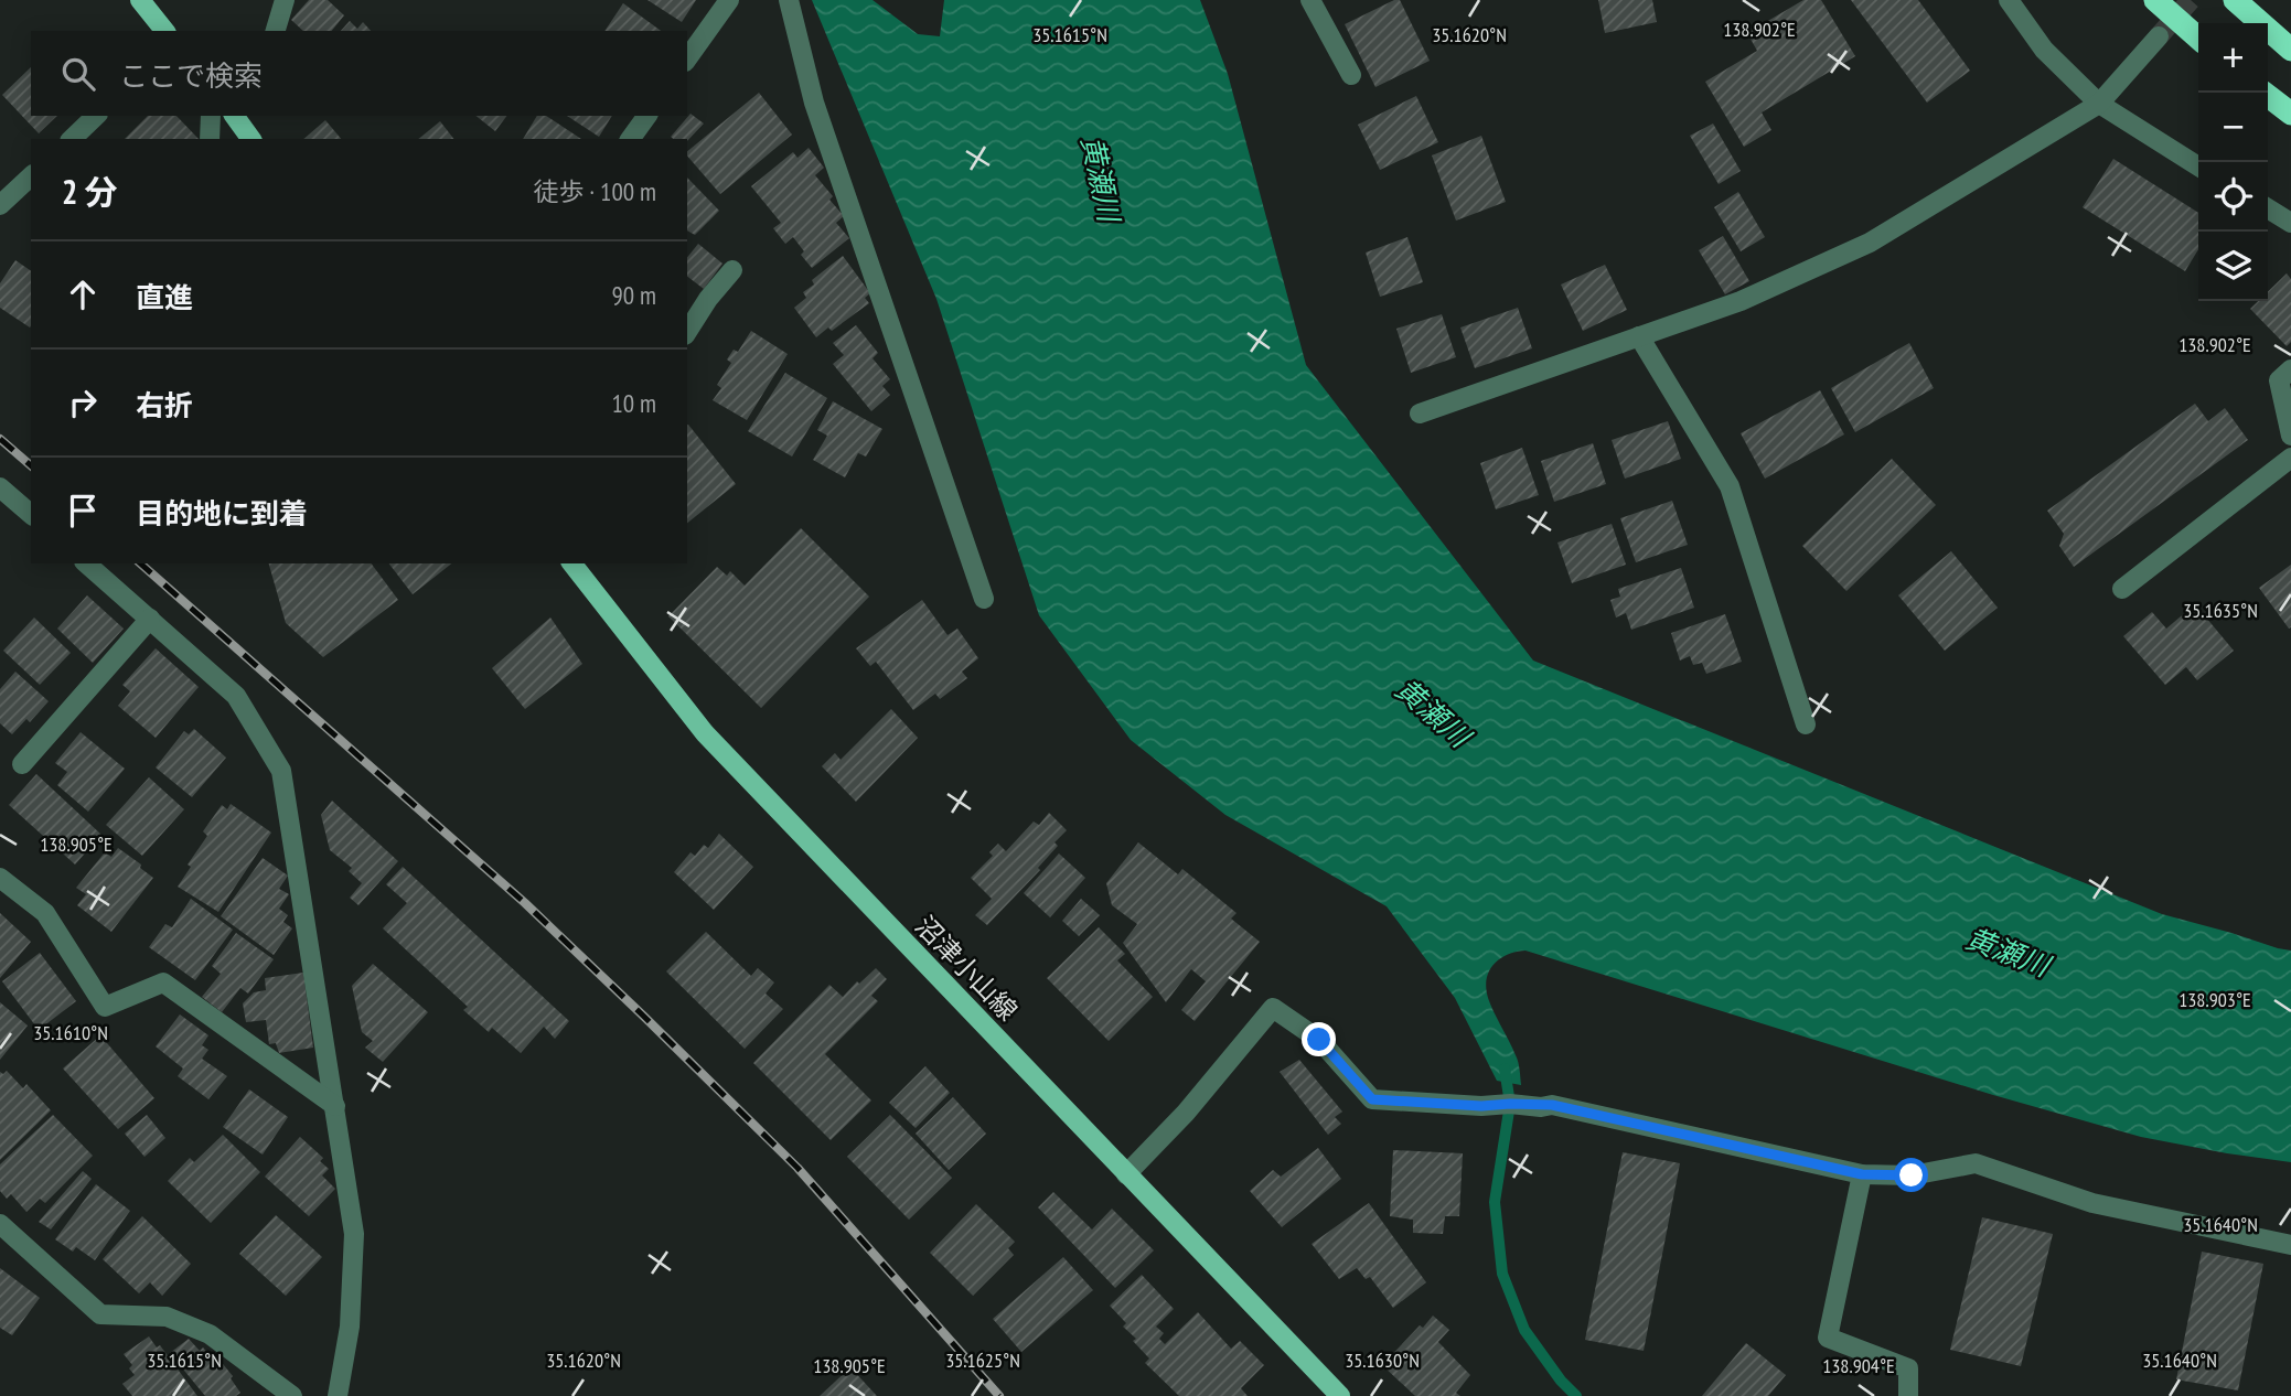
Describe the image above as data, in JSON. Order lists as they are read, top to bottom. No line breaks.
{"streets":{"main road":["沼津小山線"]},"water":["黄瀬川"],"page":{"map_buttons":["+","−"],"search":"ここで検索","heading":["2 分","徒歩 · 100 m"],"list":[["直進","90 m"],["右折","10 m"],"目的地に到着"]},"coordinates":["138.902°E","35.1615°N","35.1620°N","35.1635°N","138.905°E","138.903°E","35.1610°N","35.1640°N","35.1625°N","35.1630°N","138.904°E"]}
